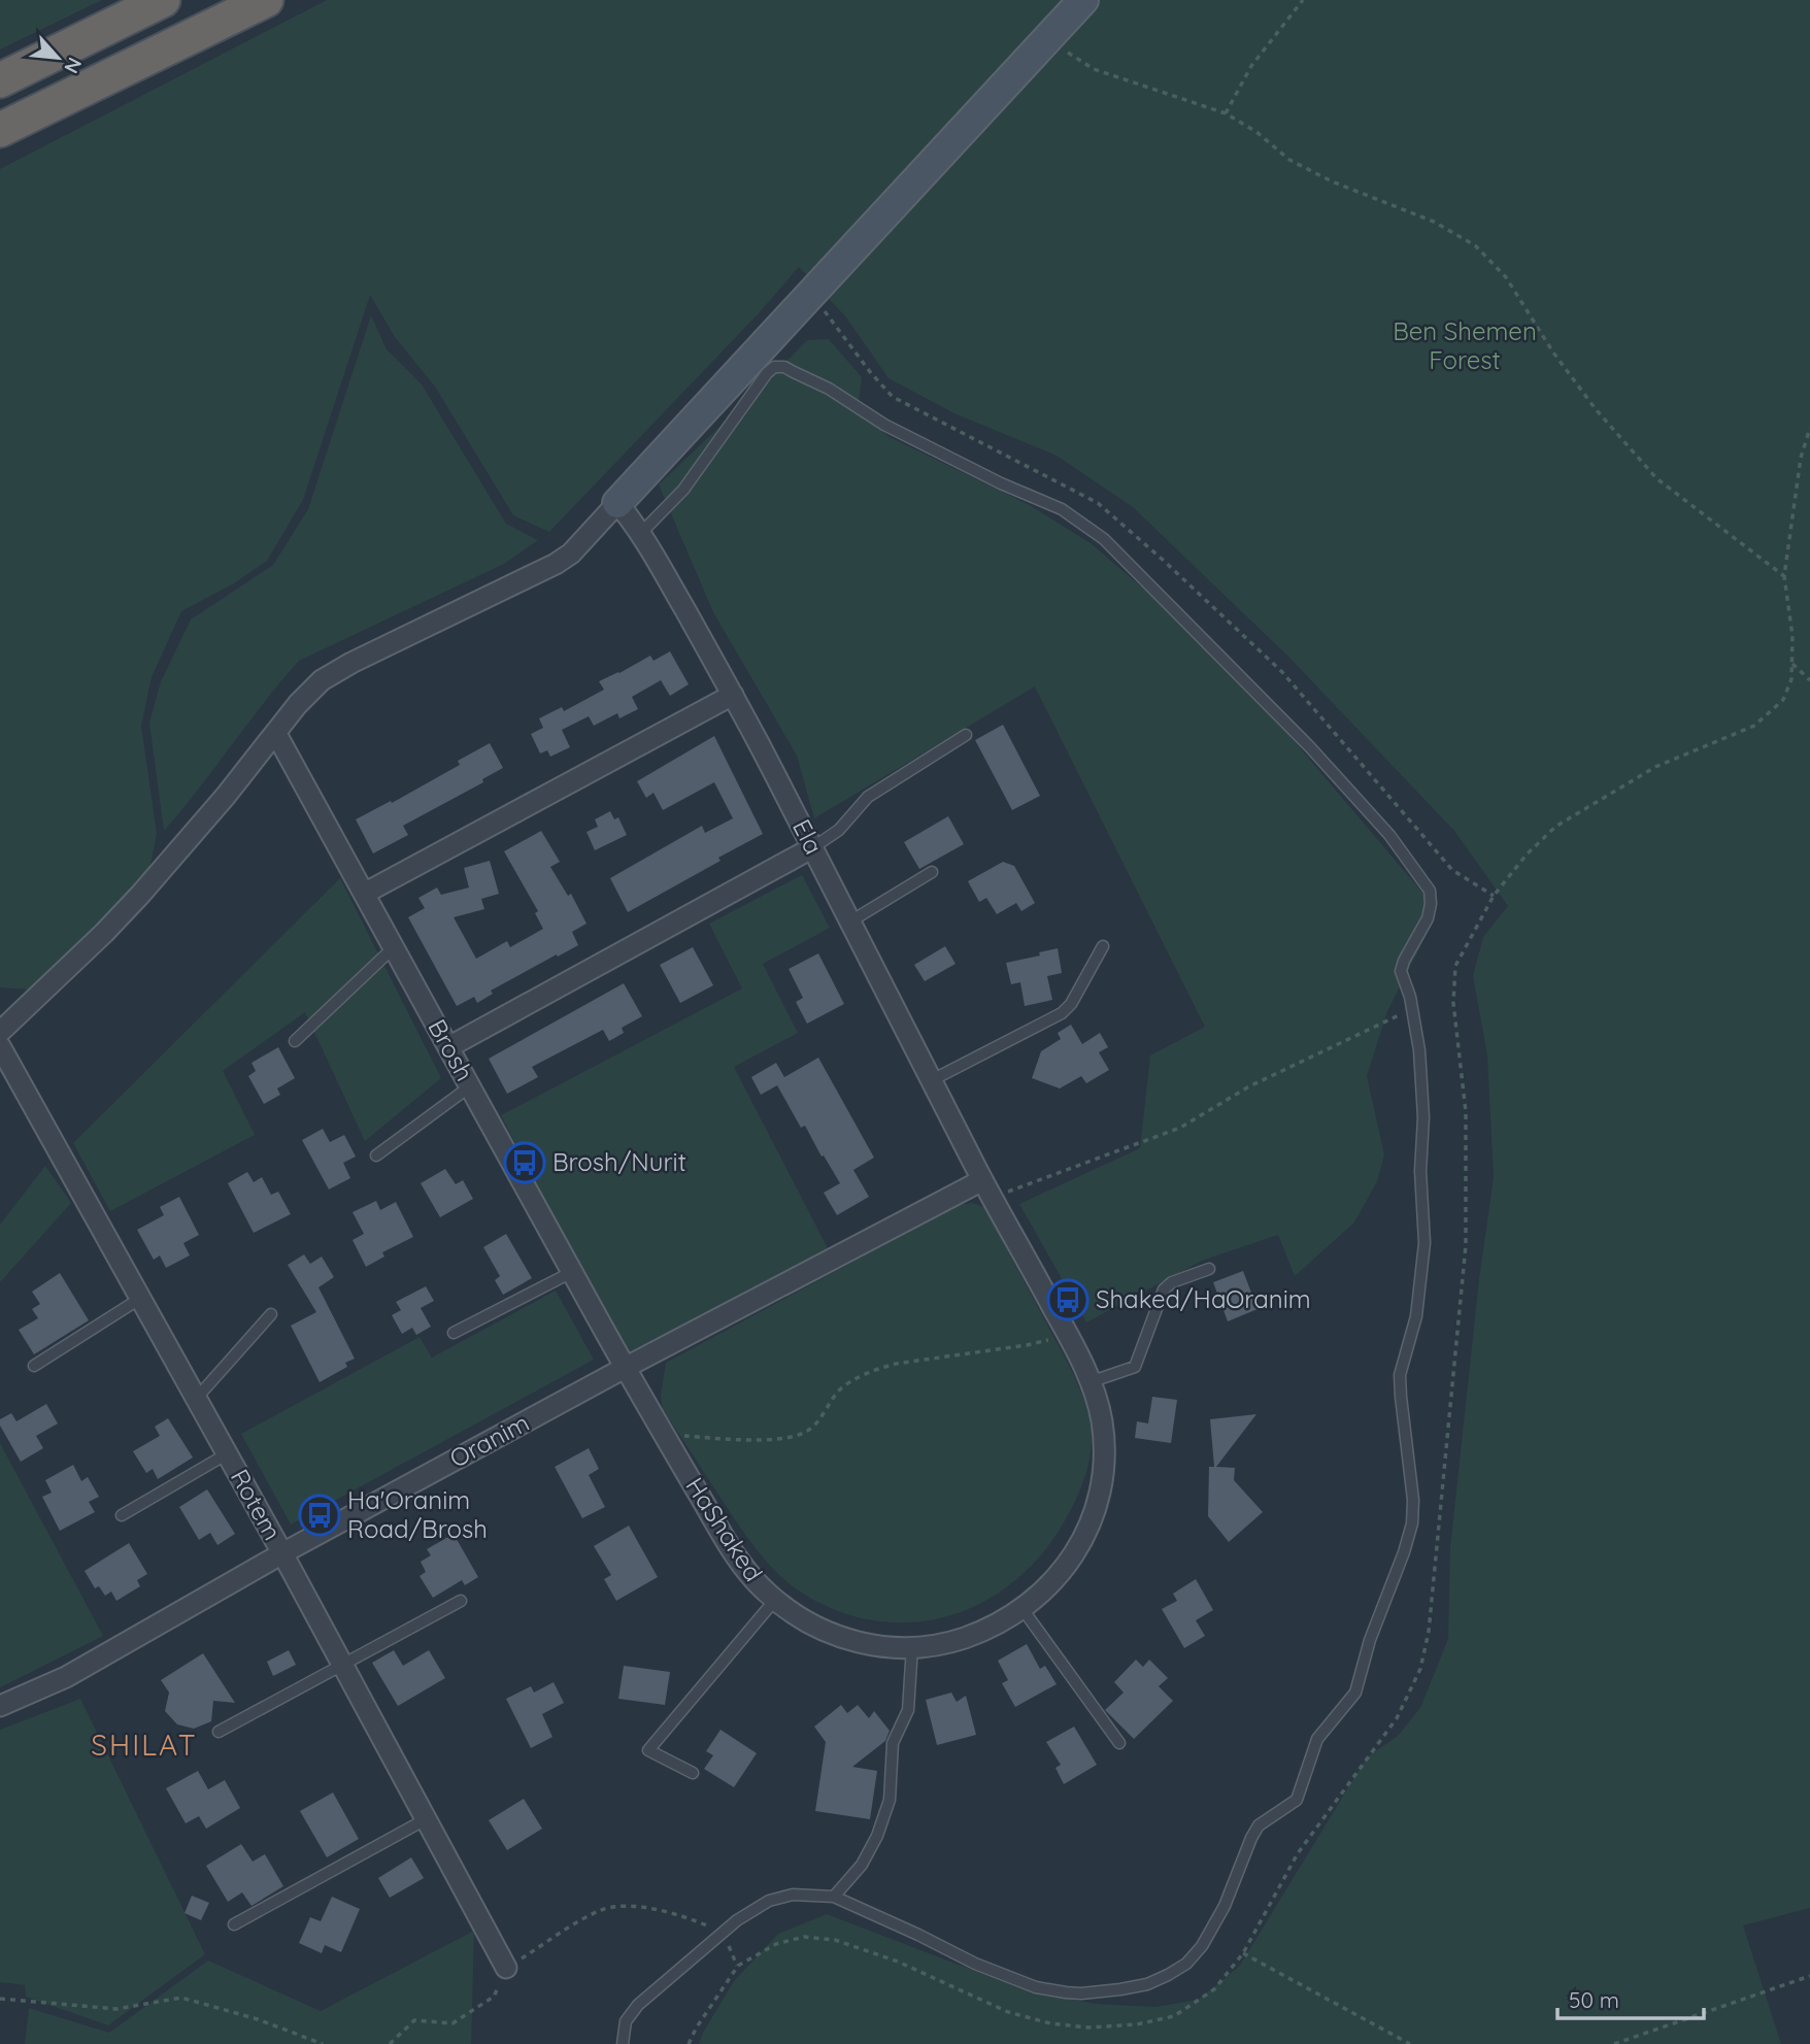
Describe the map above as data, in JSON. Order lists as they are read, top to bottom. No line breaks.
{"streets":{"street":["Ela","Brosh","Oranim","Rotem","HaShaked"]},"crossings":[["Ela","Oranim"],["Ela","HaShaked"],["Brosh","Oranim"],["Brosh","HaShaked"],["Oranim","Rotem"],["Oranim","HaShaked"]],"districts":["SHILAT"],"parks":["Ben Shemen Forest"],"places":{"bus stop":["Brosh/Nurit","Shaked/HaOranim","Ha'Oranim Road/Brosh"]},"scale_bar":"50 m","north":"bottom right"}
